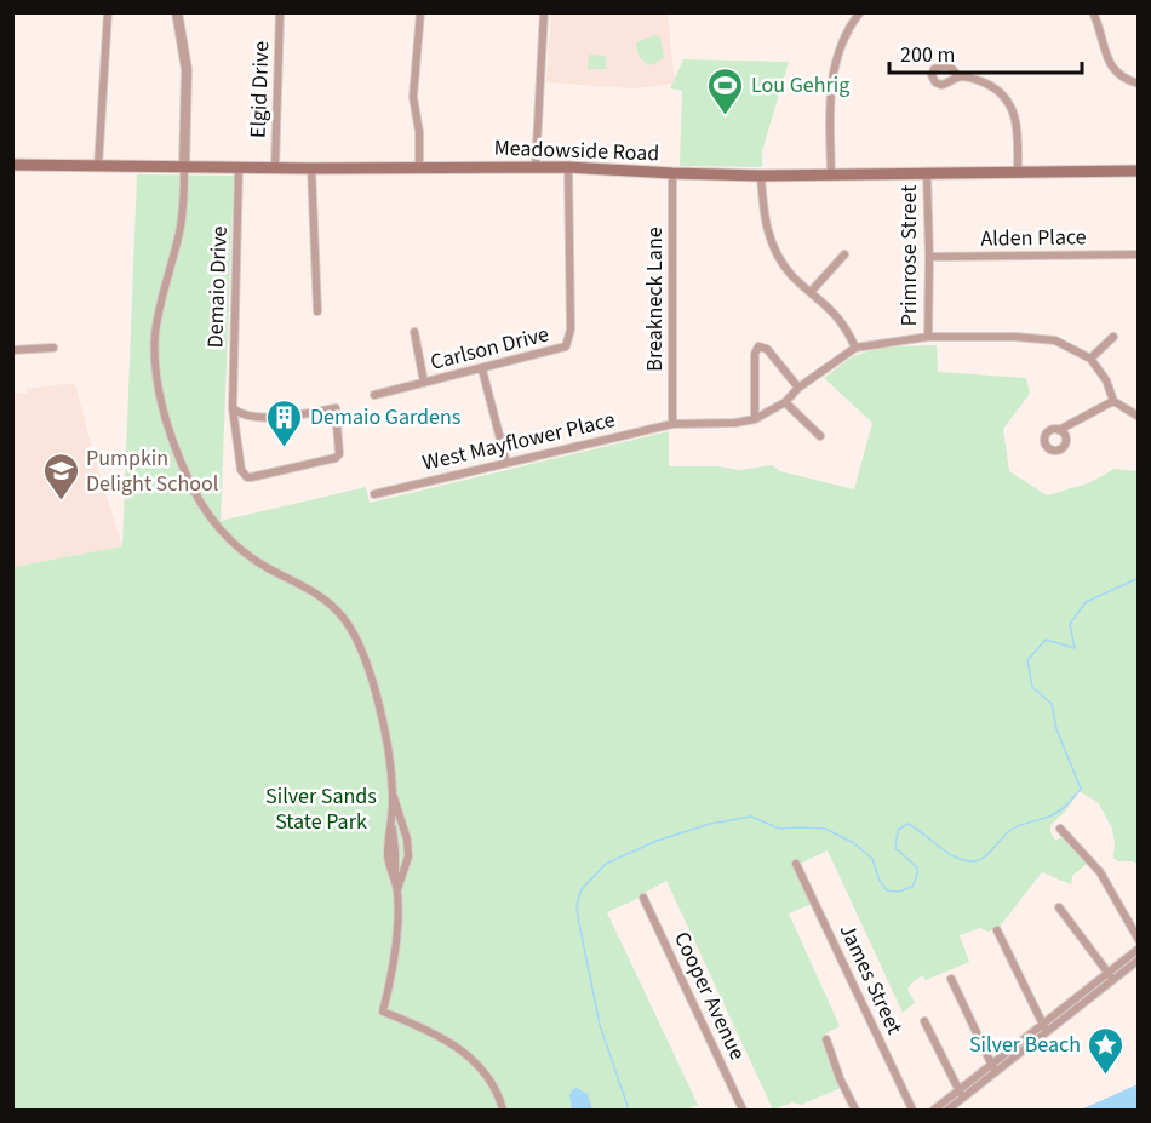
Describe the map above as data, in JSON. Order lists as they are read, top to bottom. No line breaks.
{"streets":{"main road":["Meadowside Road"],"street":["Elgid Drive","Alden Place","Primrose Street","Demaio Drive","Breakneck Lane","Carlson Drive","West Mayflower Place","James Street","Cooper Avenue"]},"crossings":[["Elgid Drive","Meadowside Road"],["Meadowside Road","Primrose Street"],["Meadowside Road","Demaio Drive"],["Meadowside Road","Breakneck Lane"],["Meadowside Road","Carlson Drive"],["Alden Place","Primrose Street"],["Breakneck Lane","West Mayflower Place"]],"parks":["Silver Sands State Park"],"places":{"sports":["Lou Gehrig"],"building":["Demaio Gardens"],"school or university":["Pumpkin Delight School"],"place":["Silver Beach"]},"scale_bar":"200 m"}
